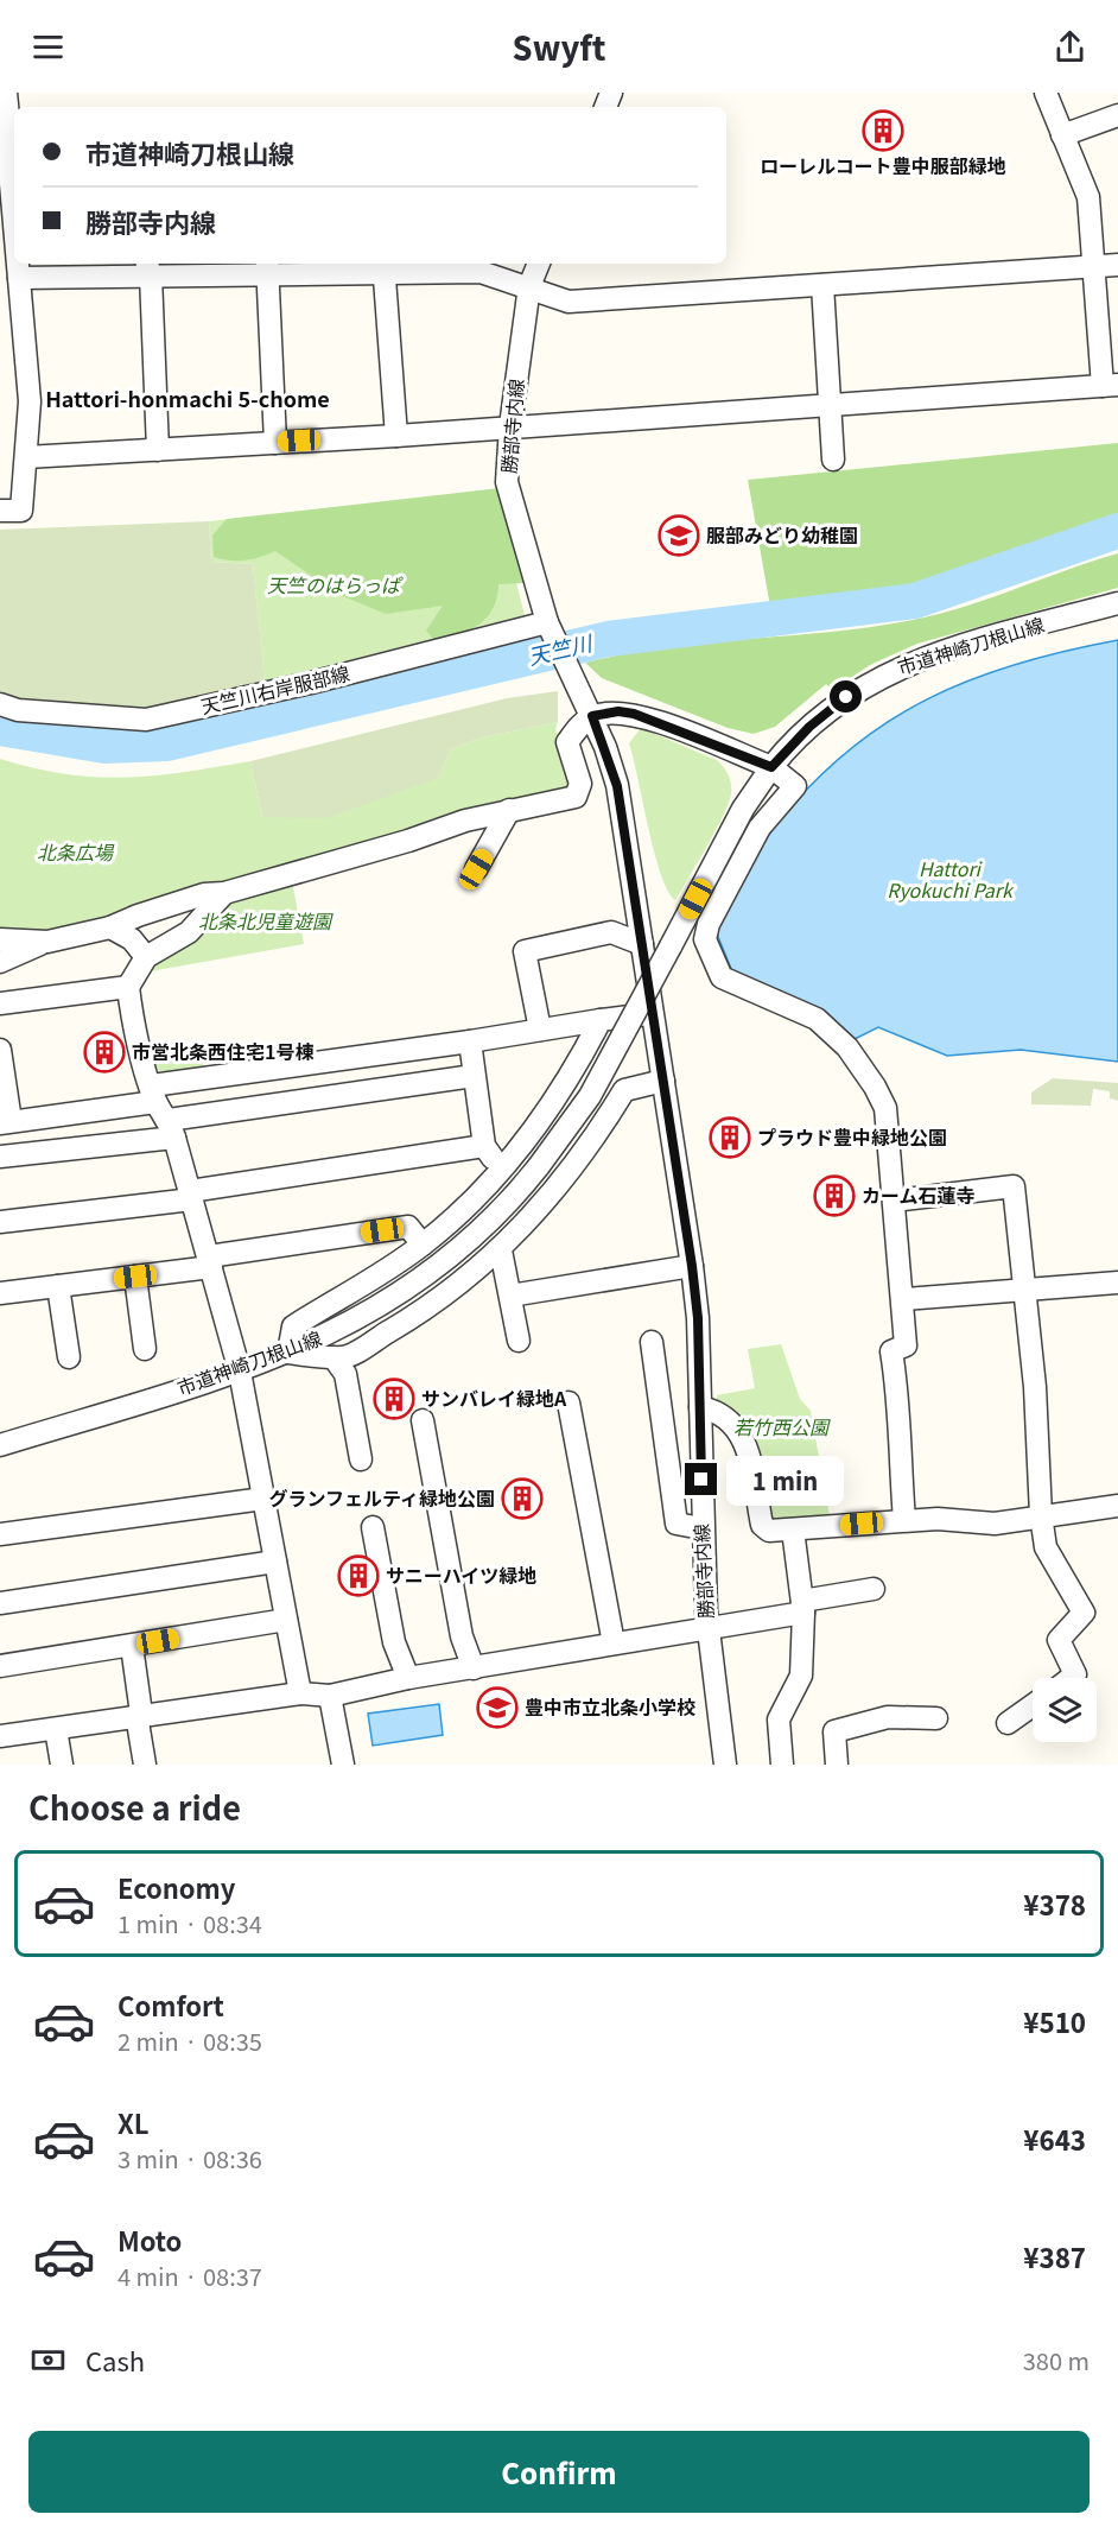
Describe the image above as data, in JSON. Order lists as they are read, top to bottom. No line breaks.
{"streets":{"street":["勝部寺内線","市道神崎刀根山線","天竺川右岸服部線"]},"crossings":[["勝部寺内線","天竺川右岸服部線"]],"districts":["Hattori-honmachi 5-chome"],"water":["天竺川"],"parks":["天竺のはらっぱ","北条広場","Hattori Ryokuchi Park","北条北児童遊園","若竹西公園"],"places":{"building":["ローレルコート豊中服部緑地","市営北条西住宅1号棟","プラウド豊中緑地公園","カーム石蓮寺","サンバレイ緑地A","グランフェルティ緑地公園","サニーハイツ緑地"],"school or university":["服部みどり幼稚園","豊中市立北条小学校"]},"page":{"header":"Swyft","banner":["市道神崎刀根山線","勝部寺内線"],"bubble":"1 min","heading":"Choose a ride","list":[{"name":"Economy","note":"1 min · 08:34","value":"¥378"},{"name":"Comfort","note":"2 min · 08:35","value":"¥510"},{"name":"XL","note":"3 min · 08:36","value":"¥643"},{"name":"Moto","note":"4 min · 08:37","value":"¥387"}],"pay":["Cash","380 m"],"buttons":"Confirm"}}
